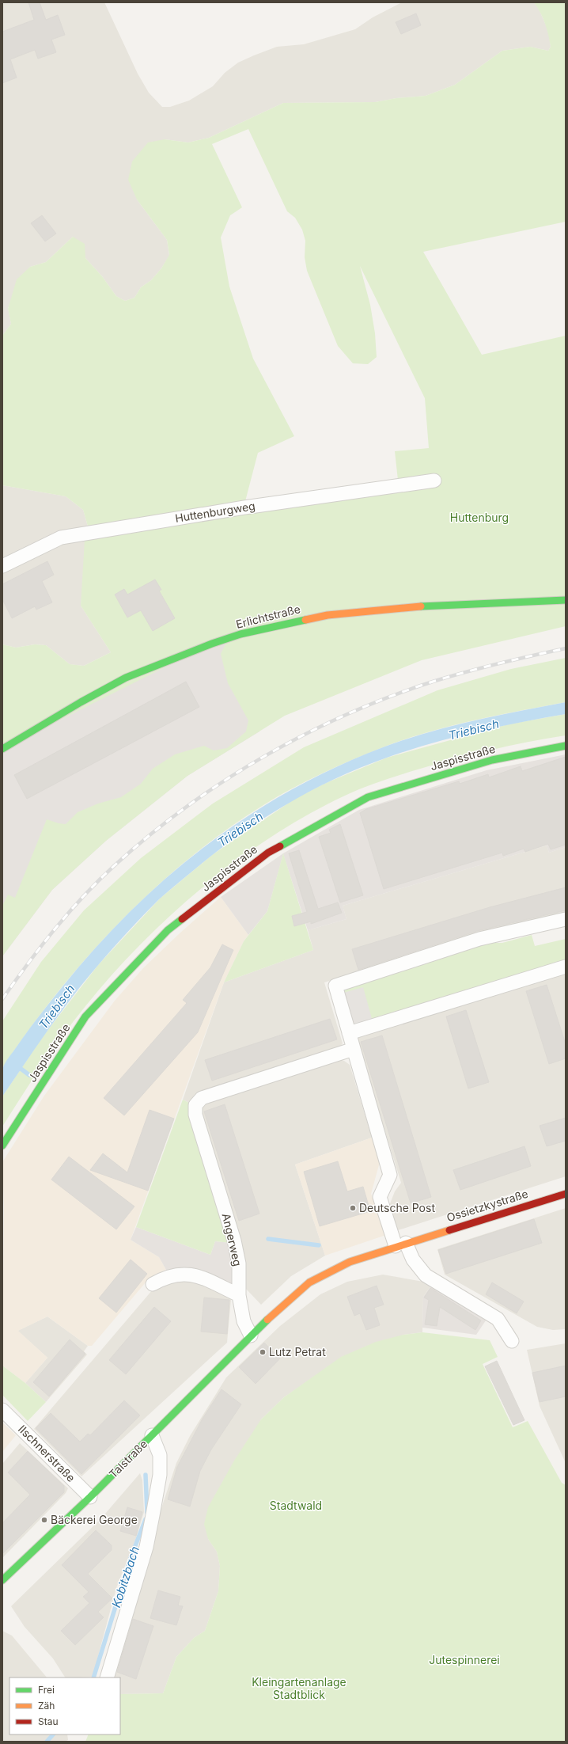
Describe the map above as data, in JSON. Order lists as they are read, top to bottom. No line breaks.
{"streets":{"street":["Huttenburgweg","Erlichtstraße","Jaspisstraße","Ossietzkystraße","Angerweg","Ilschnerstraße","Talstraße"]},"crossings":[["Ossietzkystraße","Talstraße"],["Ilschnerstraße","Talstraße"]],"water":["Triebisch","Kobitzbach"],"parks":["Huttenburg","Stadtwald","Jutespinnerei","Kleingartenanlage Stadtblick"],"places":["Deutsche Post","Lutz Petrat","Bäckerei George"],"legend":["Frei","Zäh","Stau"]}
